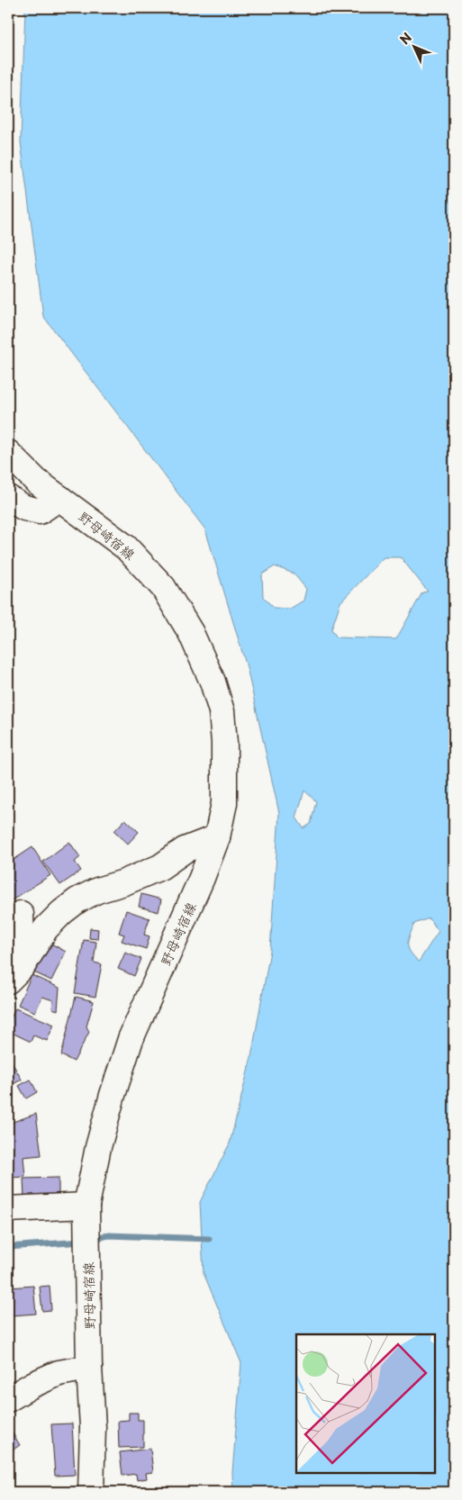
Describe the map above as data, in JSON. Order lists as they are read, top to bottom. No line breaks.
{"streets":{"main road":["野母崎宿線"]},"north":"top left"}
